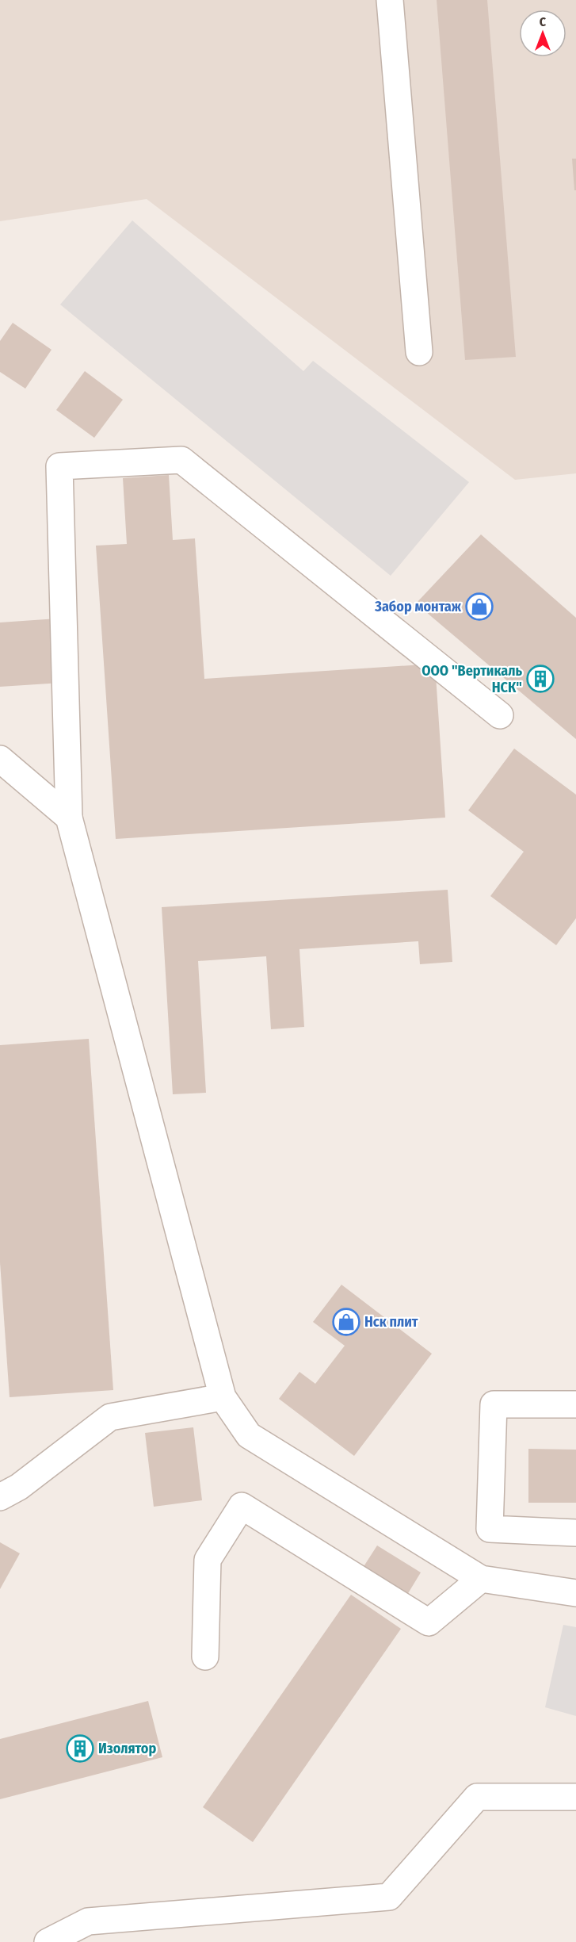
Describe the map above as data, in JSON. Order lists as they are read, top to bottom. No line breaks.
{"places":{"shop":["Забор монтаж","Нск плит"],"building":["ООО \"Вертикаль НСК\"","Изолятор"]},"north":"top"}
